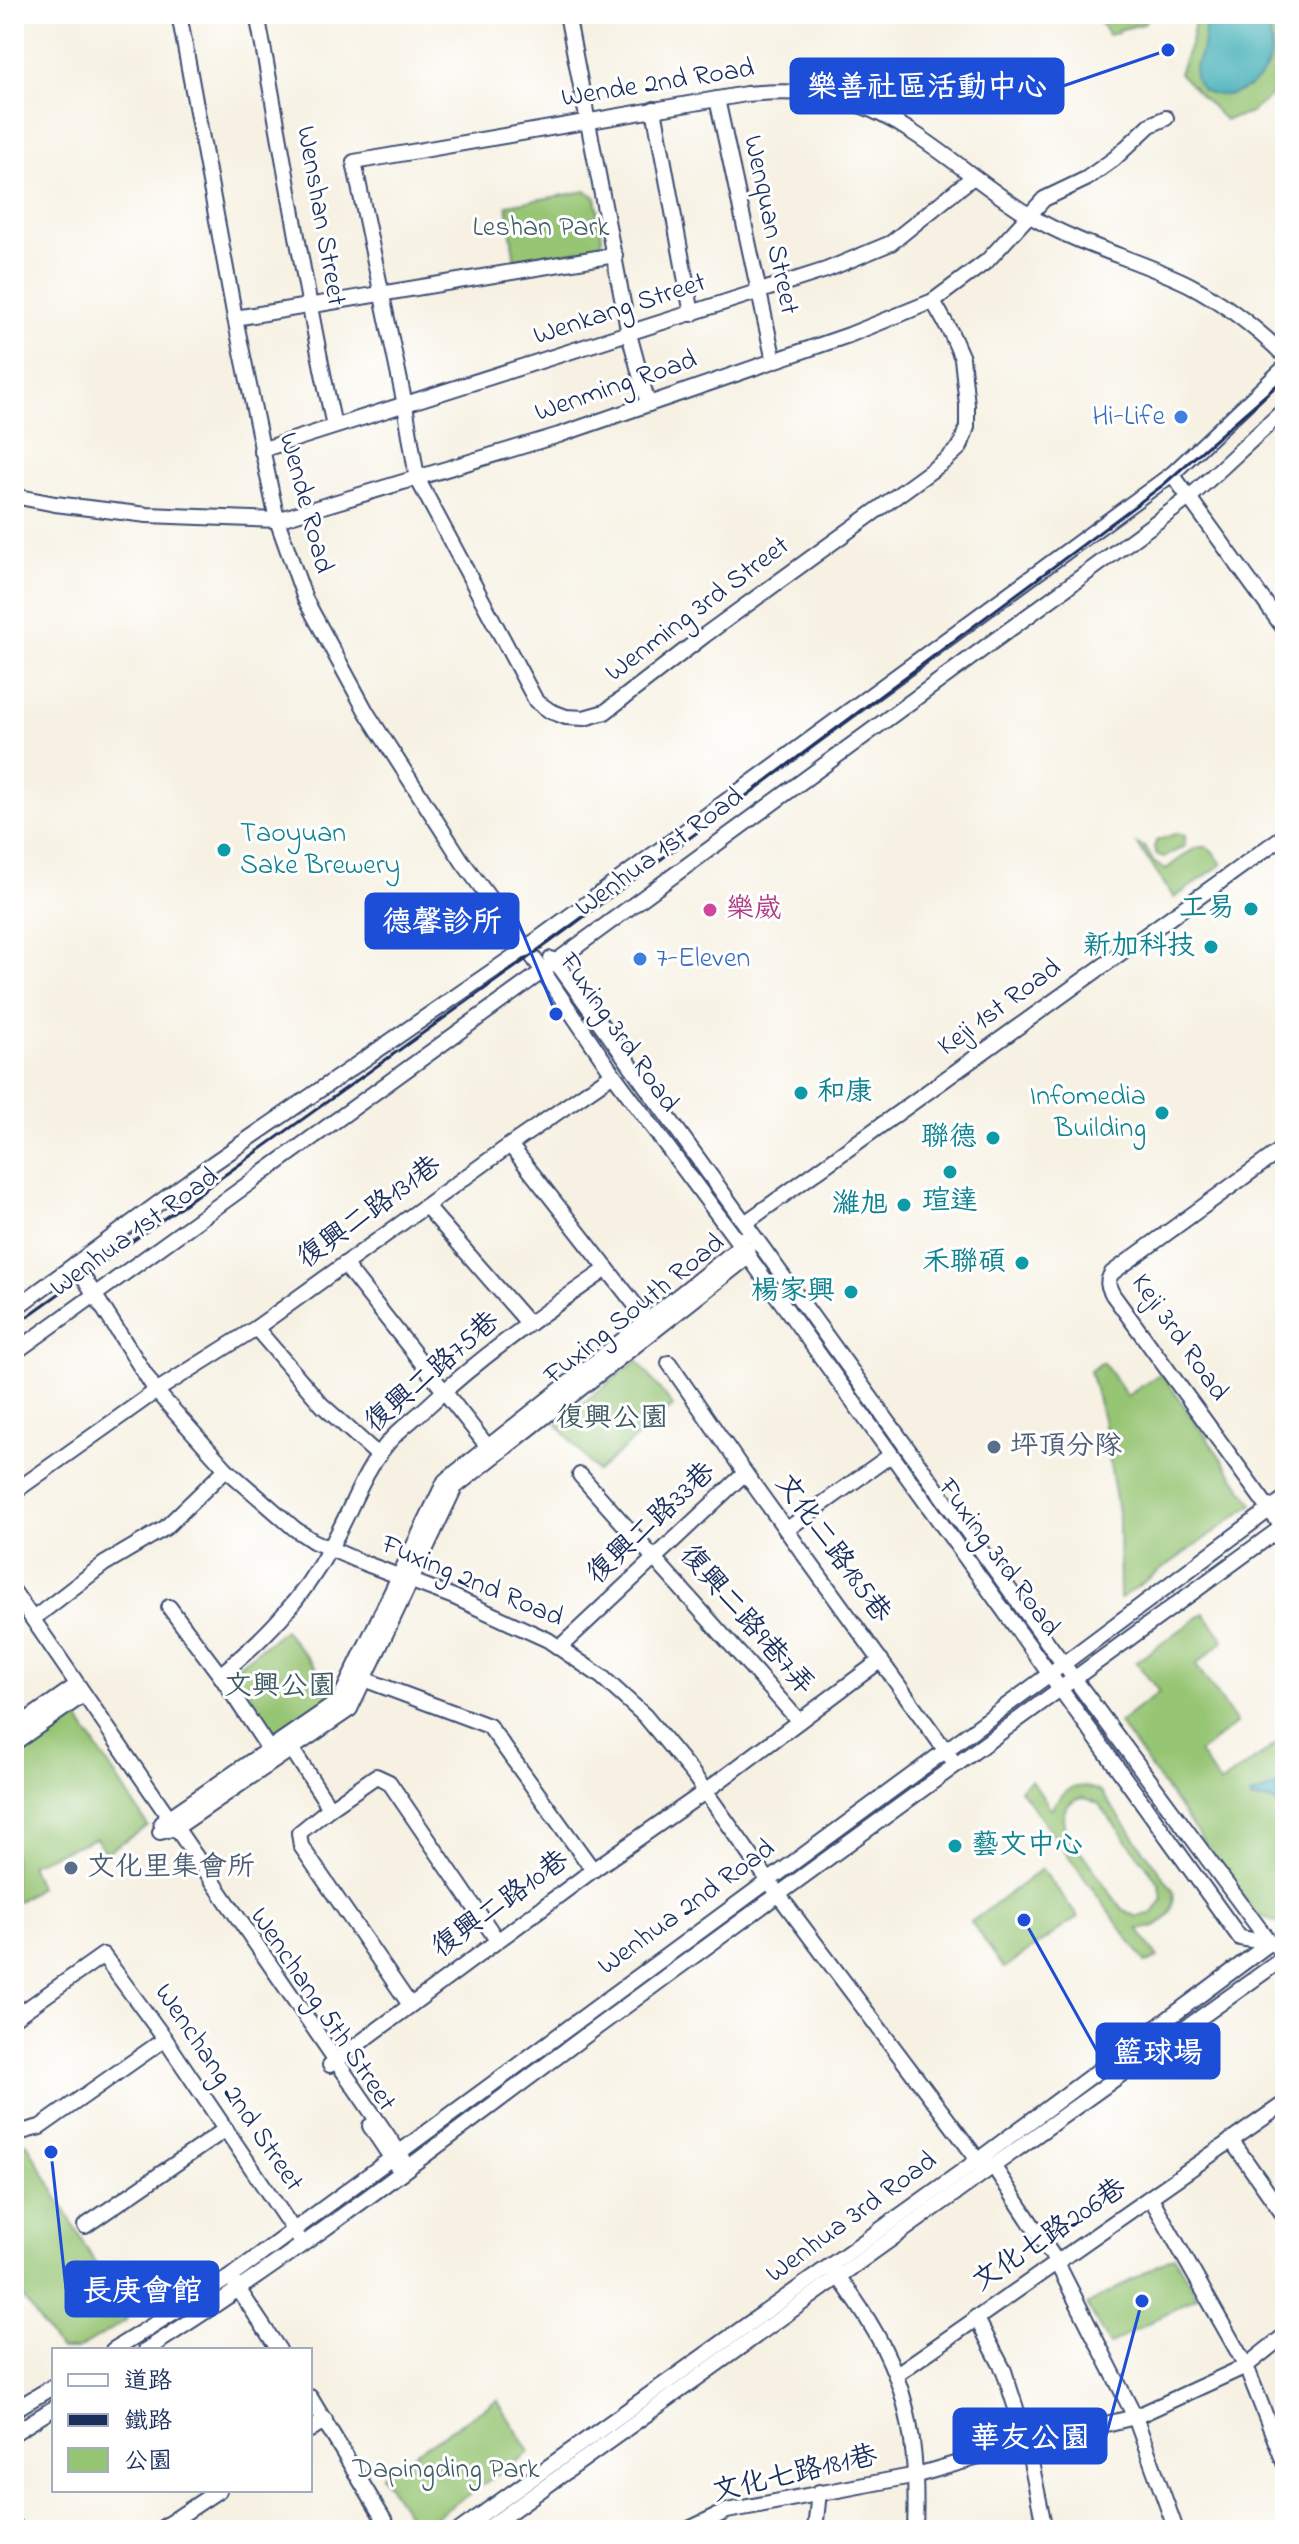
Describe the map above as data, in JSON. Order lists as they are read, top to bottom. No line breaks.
{"streets":{"street":["Wende 2nd Road","Wenshan Street","Wenquan Street","Wenkang Street","Wenming Road","Wende Road","Wenming 3rd Street","Wenhua 1st Road","Keji 1st Road","Fuxing 3rd Road","復興二路131巷","Fuxing South Road","Keji 3rd Road","復興二路75巷","復興二路33巷","文化二路185巷","Fuxing 2nd Road","復興二路9巷7弄","復興二路10巷","Wenhua 2nd Road","Wenchang 5th Street","Wenchang 2nd Street","Wenhua 3rd Road","文化七路206巷","文化七路181巷"]},"crossings":[["Wende 2nd Road","Wenshan Street"],["Wende 2nd Road","Wenquan Street"],["Wende 2nd Road","Wenkang Street"],["Wende 2nd Road","Wenming Road"],["Wenshan Street","Wenkang Street"],["Wenshan Street","Wenming Road"],["Wenshan Street","Wenming 3rd Street"],["Wenquan Street","Wenkang Street"],["Wenquan Street","Wenming Road"],["Wenkang Street","Wende Road"],["Wenming Road","Wende Road"],["Wenming Road","Wenming 3rd Street"],["Wende Road","Wenhua 1st Road"],["Wende Road","Fuxing 3rd Road"],["Wenhua 1st Road","Fuxing 3rd Road"],["Wenhua 1st Road","Fuxing 2nd Road"],["Keji 1st Road","Fuxing 3rd Road"],["Keji 1st Road","Fuxing South Road"],["Fuxing 3rd Road","復興二路131巷"],["Fuxing 3rd Road","Fuxing South Road"],["Fuxing 3rd Road","Wenhua 2nd Road"],["Fuxing 3rd Road","Wenhua 3rd Road"],["復興二路131巷","Fuxing 2nd Road"],["Fuxing South Road","Fuxing 2nd Road"],["Fuxing South Road","Wenchang 5th Street"],["Keji 3rd Road","Wenhua 2nd Road"],["復興二路75巷","Fuxing 2nd Road"],["復興二路33巷","文化二路185巷"],["復興二路33巷","Fuxing 2nd Road"],["復興二路33巷","復興二路9巷7弄"],["文化二路185巷","復興二路10巷"],["文化二路185巷","Wenhua 2nd Road"],["Fuxing 2nd Road","復興二路10巷"],["Fuxing 2nd Road","Wenhua 2nd Road"],["Fuxing 2nd Road","Wenhua 3rd Road"],["復興二路9巷7弄","復興二路10巷"],["復興二路10巷","Wenchang 5th Street"],["Wenhua 2nd Road","Wenchang 5th Street"],["Wenhua 2nd Road","Wenchang 2nd Street"]],"parks":["Leshan Park","復興公園","文興公園","Dapingding Park"],"places":["樂善社區活動中心","Hi-Life","Taoyuan Sake Brewery","工易","樂崴","新加科技","7-Eleven","德馨診所","和康","Infomedia Building","聯德","瑄達","濰旭","禾聯碩","楊家興","坪頂分隊","藝文中心","文化里集會所","籃球場","長庚會館","華友公園"],"legend":["道路","鐵路","公園"]}
